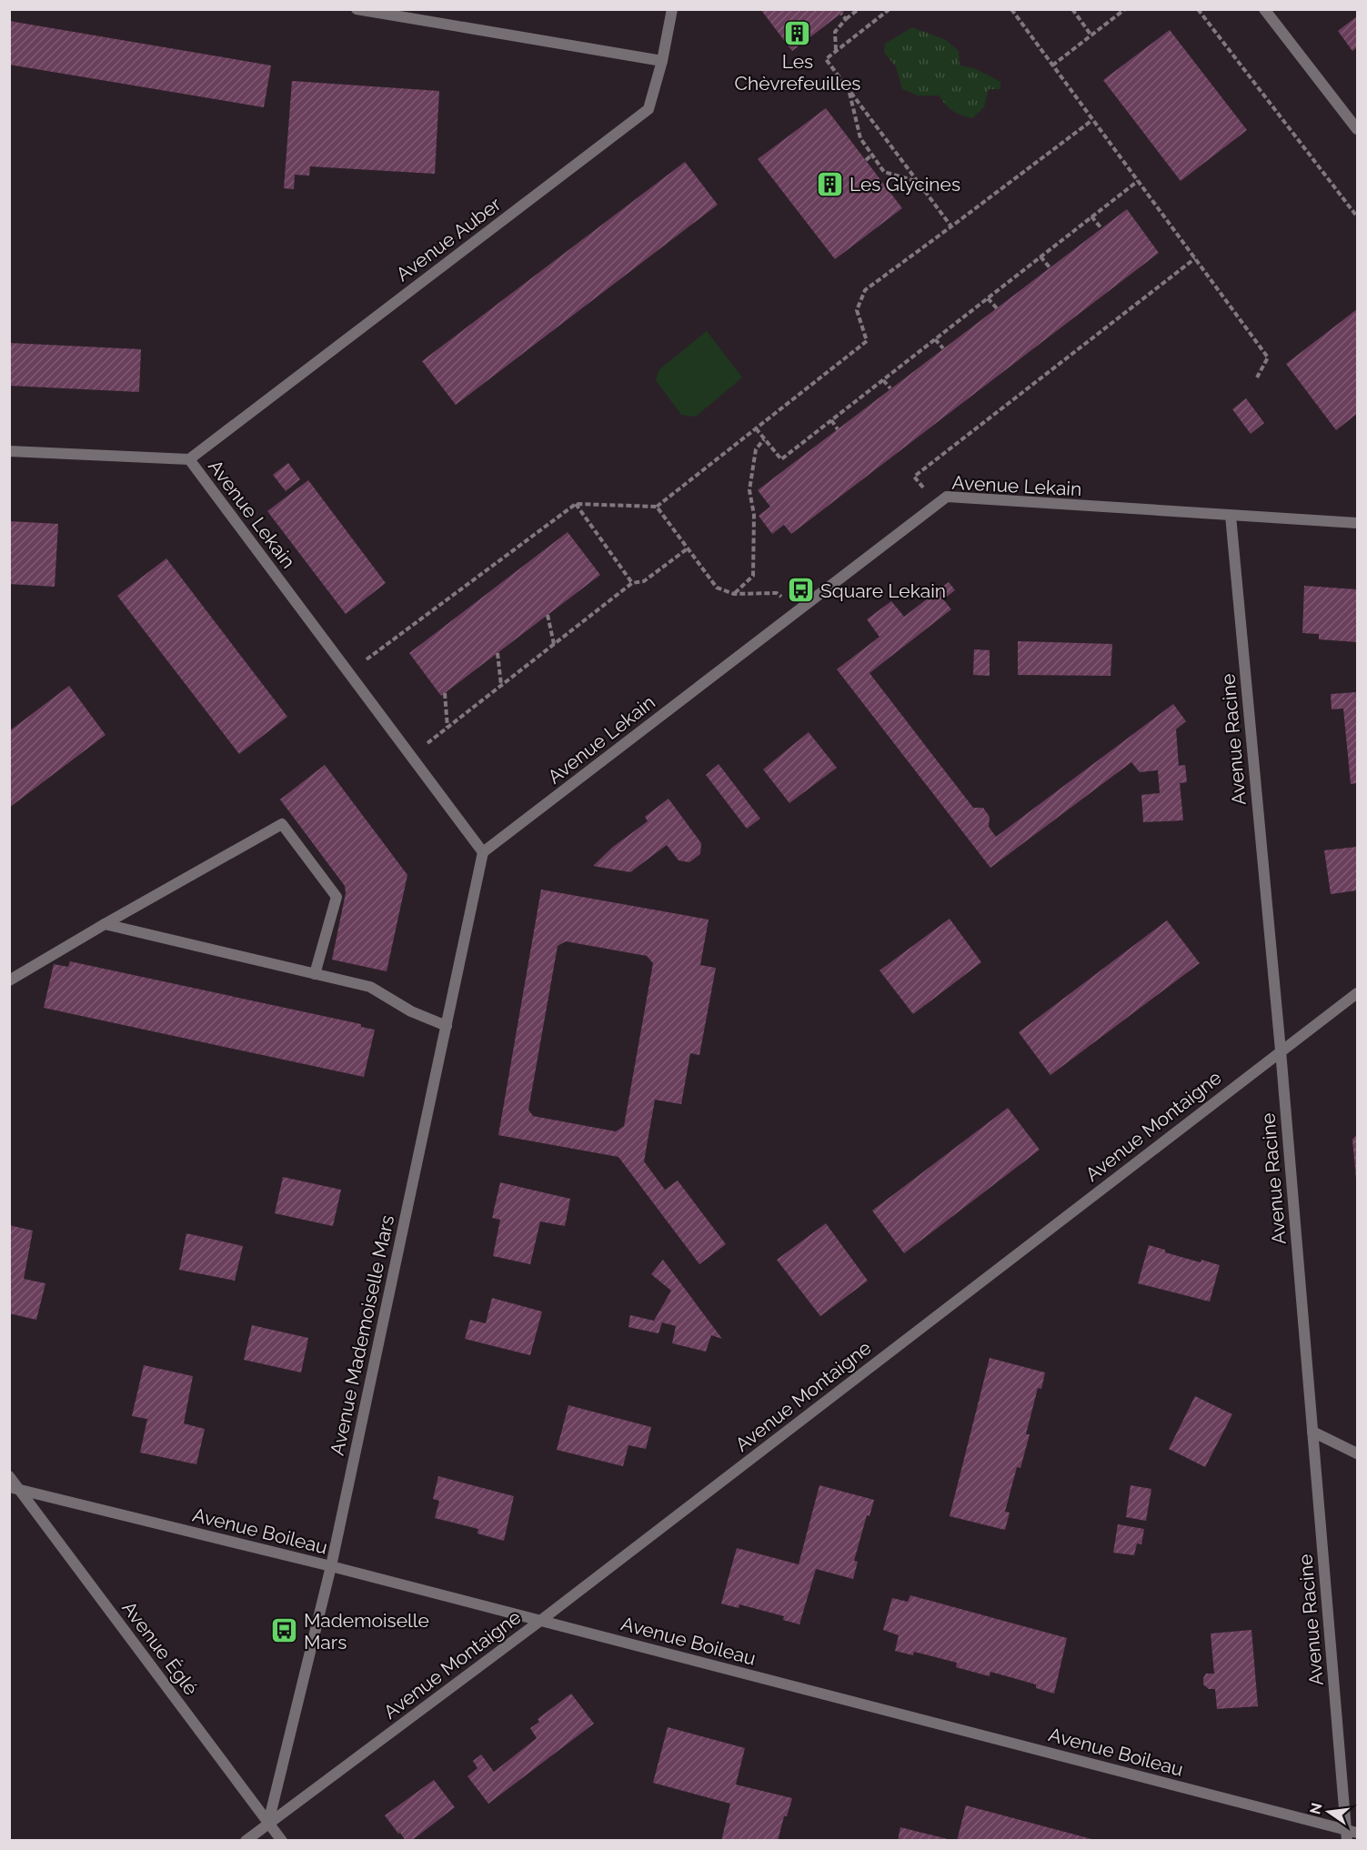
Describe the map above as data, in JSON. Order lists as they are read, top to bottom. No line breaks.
{"streets":{"street":["Avenue Auber","Avenue Lekain","Avenue Racine","Avenue Montaigne","Avenue Mademoiselle Mars","Avenue Boileau","Avenue Églé"]},"crossings":[["Avenue Auber","Avenue Lekain"],["Avenue Lekain","Avenue Racine"],["Avenue Lekain","Avenue Mademoiselle Mars"],["Avenue Racine","Avenue Montaigne"],["Avenue Racine","Avenue Boileau"],["Avenue Montaigne","Avenue Mademoiselle Mars"],["Avenue Montaigne","Avenue Boileau"],["Avenue Montaigne","Avenue Églé"],["Avenue Mademoiselle Mars","Avenue Boileau"],["Avenue Mademoiselle Mars","Avenue Églé"],["Avenue Boileau","Avenue Églé"]],"places":{"building":["Les Chèvrefeuilles","Les Glycines"],"bus stop":["Square Lekain","Mademoiselle Mars"]},"north":"left"}
